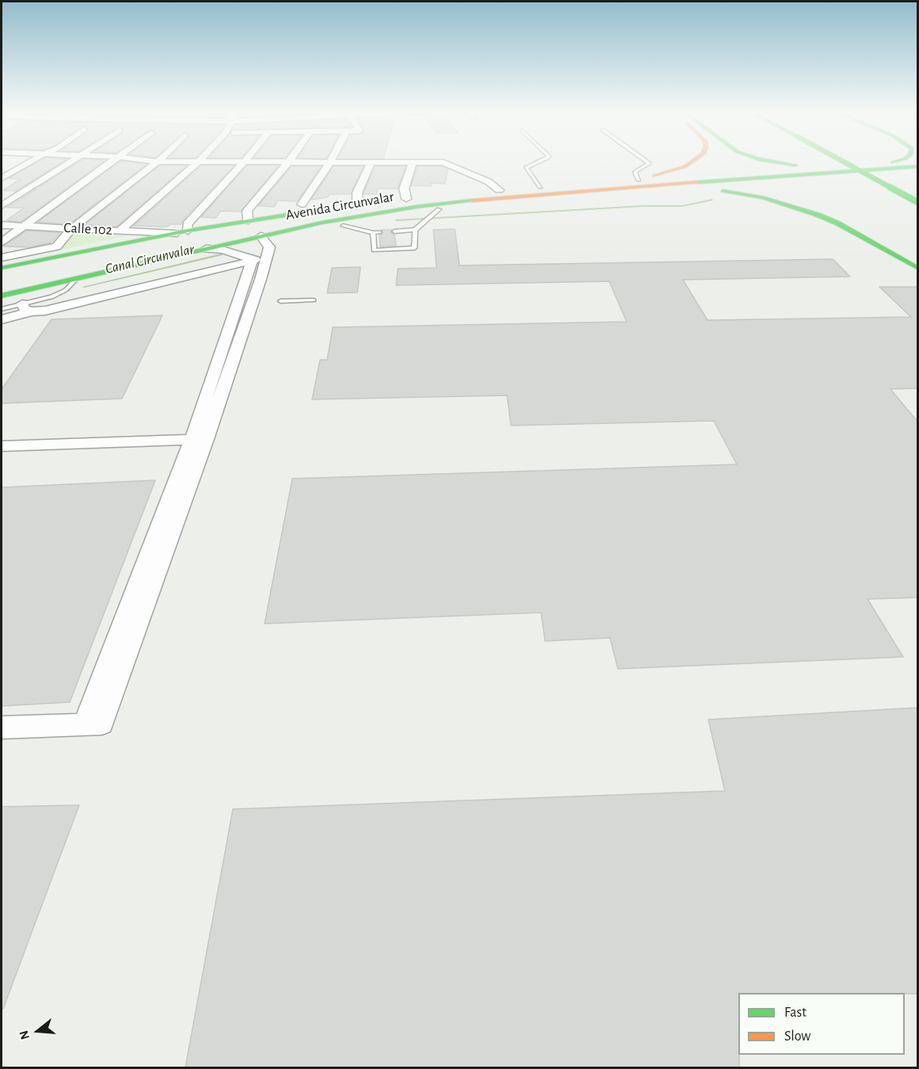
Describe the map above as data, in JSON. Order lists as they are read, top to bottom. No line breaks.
{"streets":{"highway":["Avenida Circunvalar"],"street":["Calle 102"]},"crossings":[["Avenida Circunvalar","Calle 102"]],"water":["Canal Circunvalar"],"legend":["Fast","Slow"],"north":"left"}
